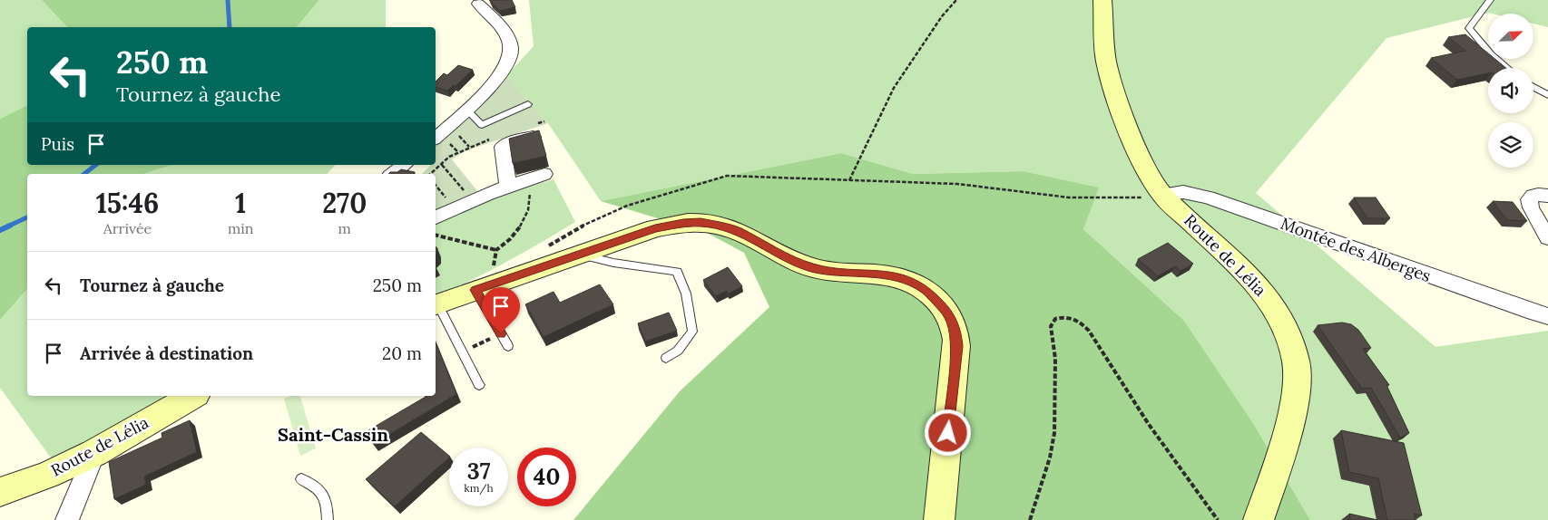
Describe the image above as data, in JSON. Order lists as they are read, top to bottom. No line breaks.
{"streets":{"street":["Montée des Alberges","Route de Lélia"]},"crossings":[["Montée des Alberges","Route de Lélia"]],"districts":["Saint-Cassin"],"north":"top right","page":{"turn":["250 m","Tournez à gauche"],"then":"Puis","eta":["15:46","Arrivée","1","min","270","m"],"list":[{"name":"Tournez à gauche","value":"250 m"},{"name":"Arrivée à destination","value":"20 m"}],"speed":"37 km/h","limit":"40"}}
